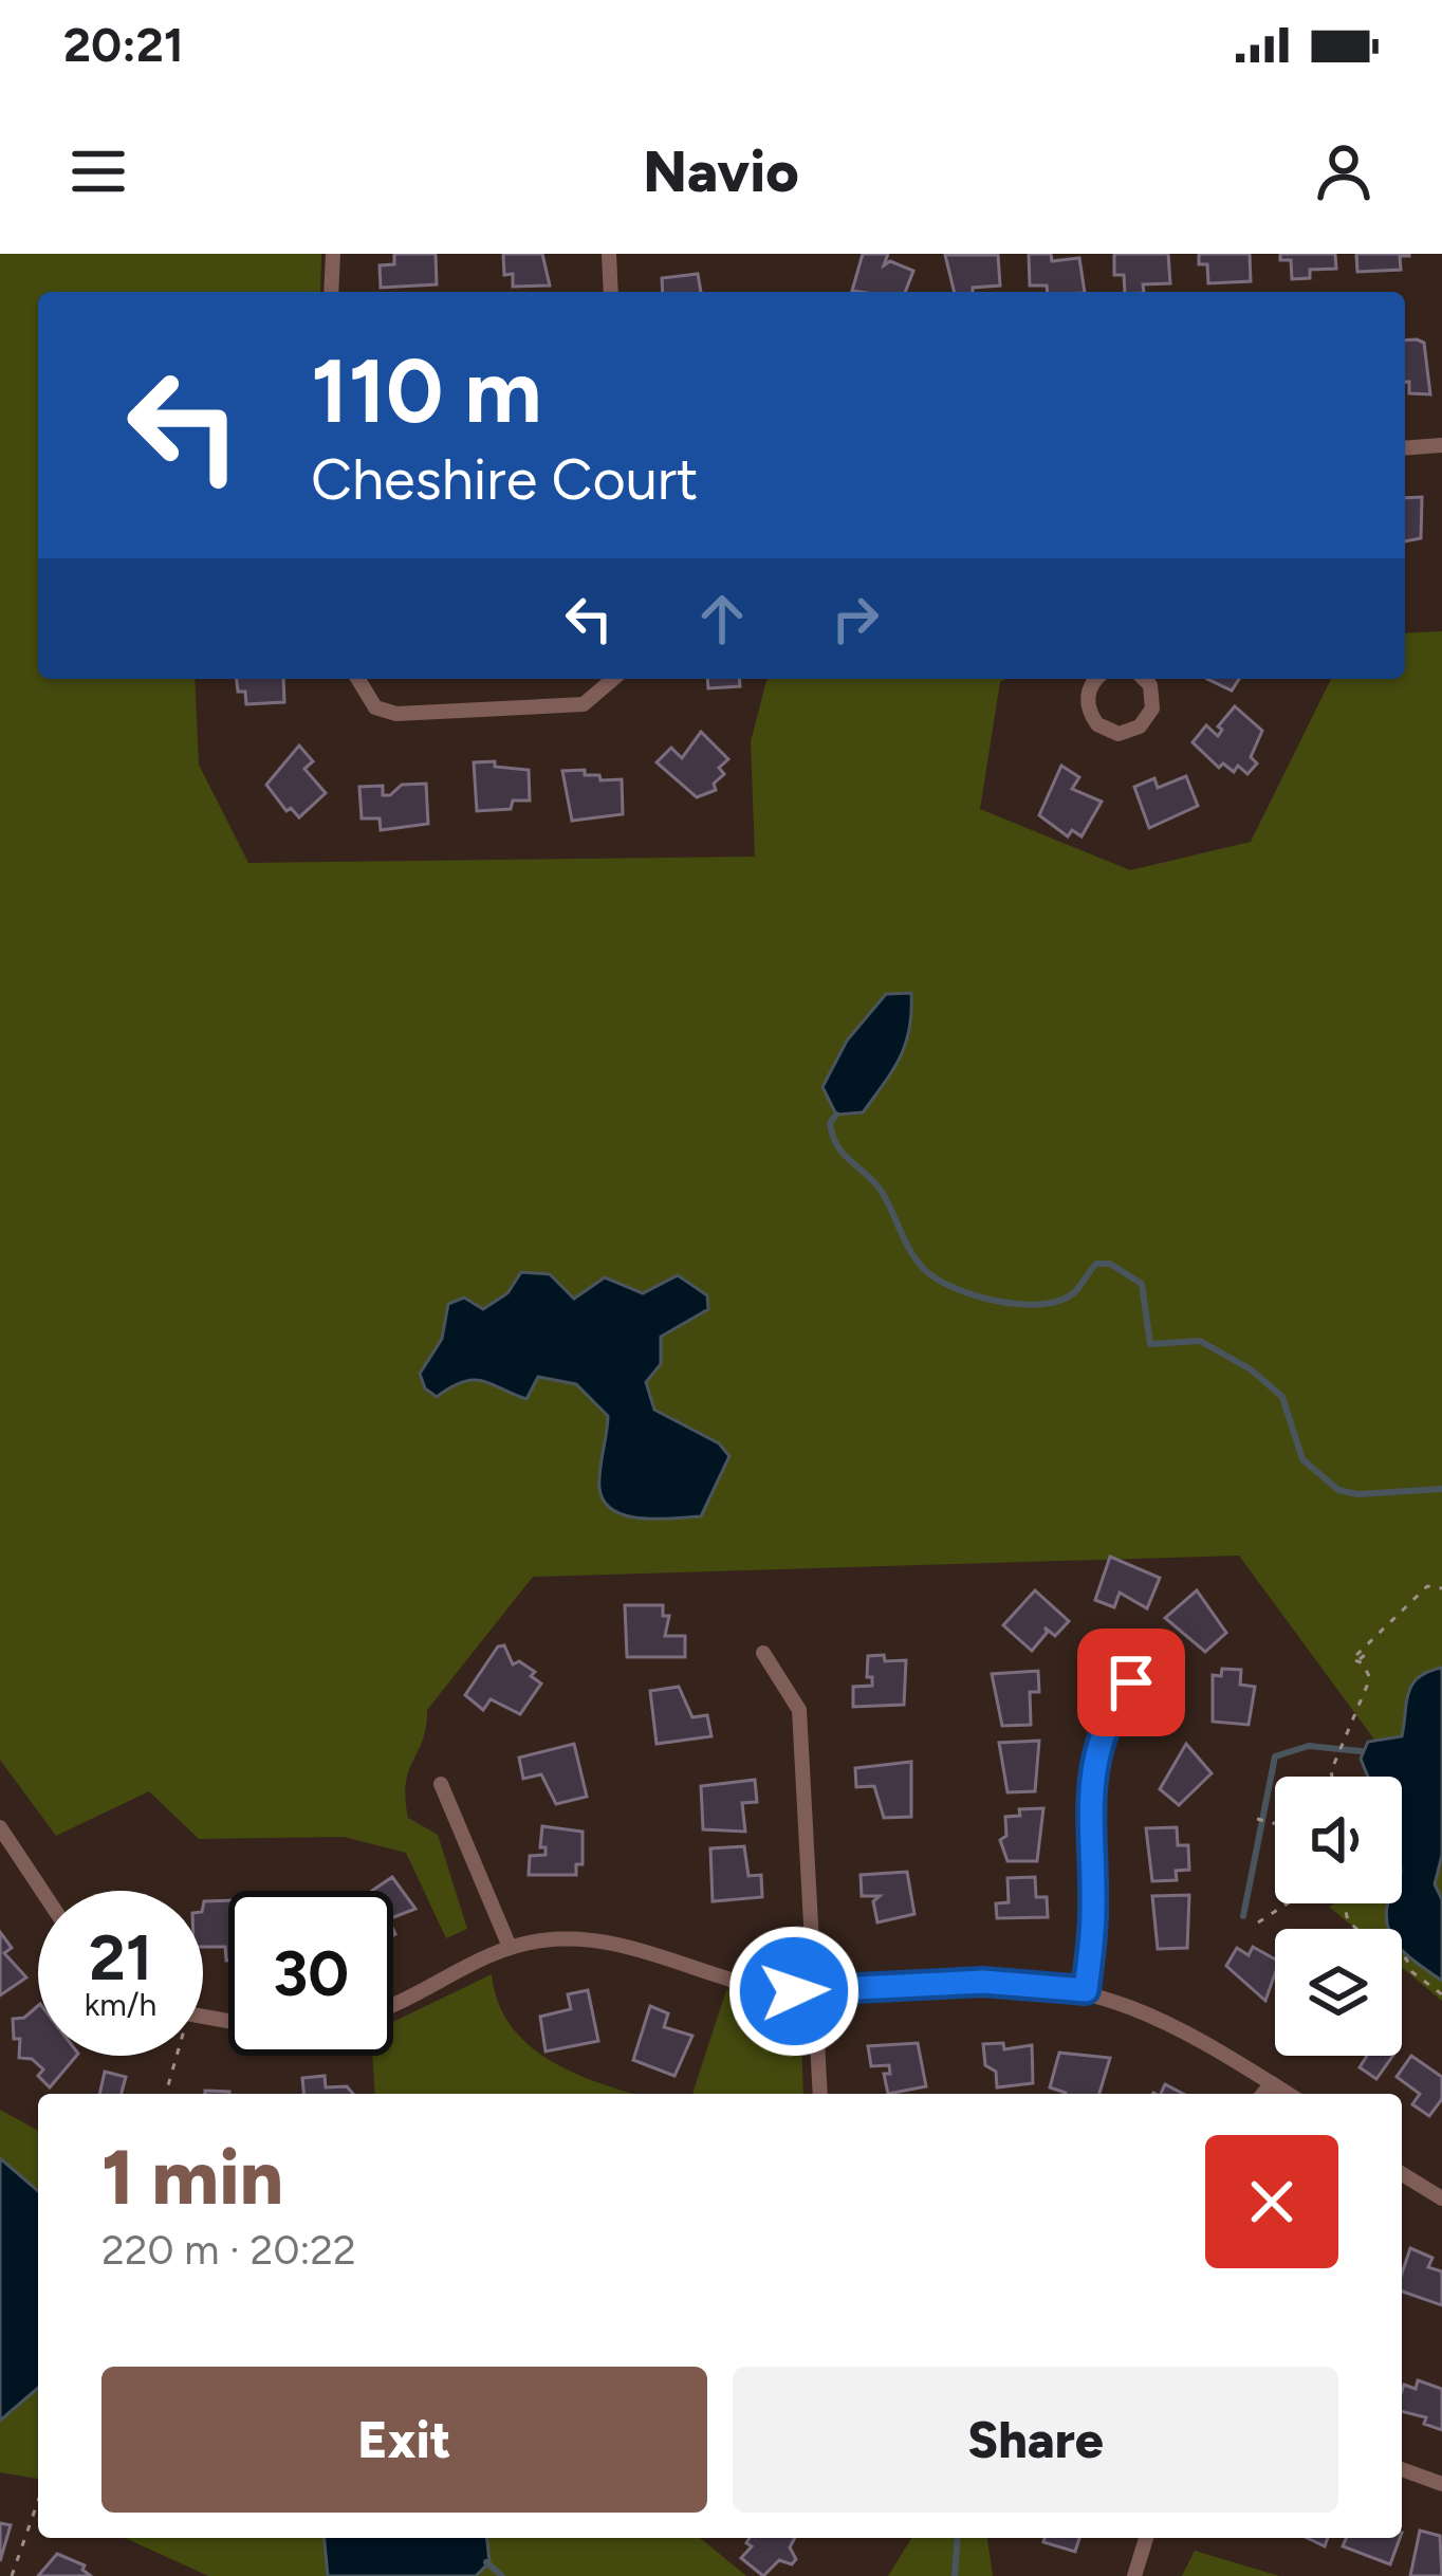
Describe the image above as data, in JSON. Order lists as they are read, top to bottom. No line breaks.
{"page":{"status":"20:21","header":"Navio","turn":["110 m","Cheshire Court"],"speed":"21 km/h","limit":"30","heading":["1 min","220 m · 20:22"],"buttons":["Exit","Share"]}}
